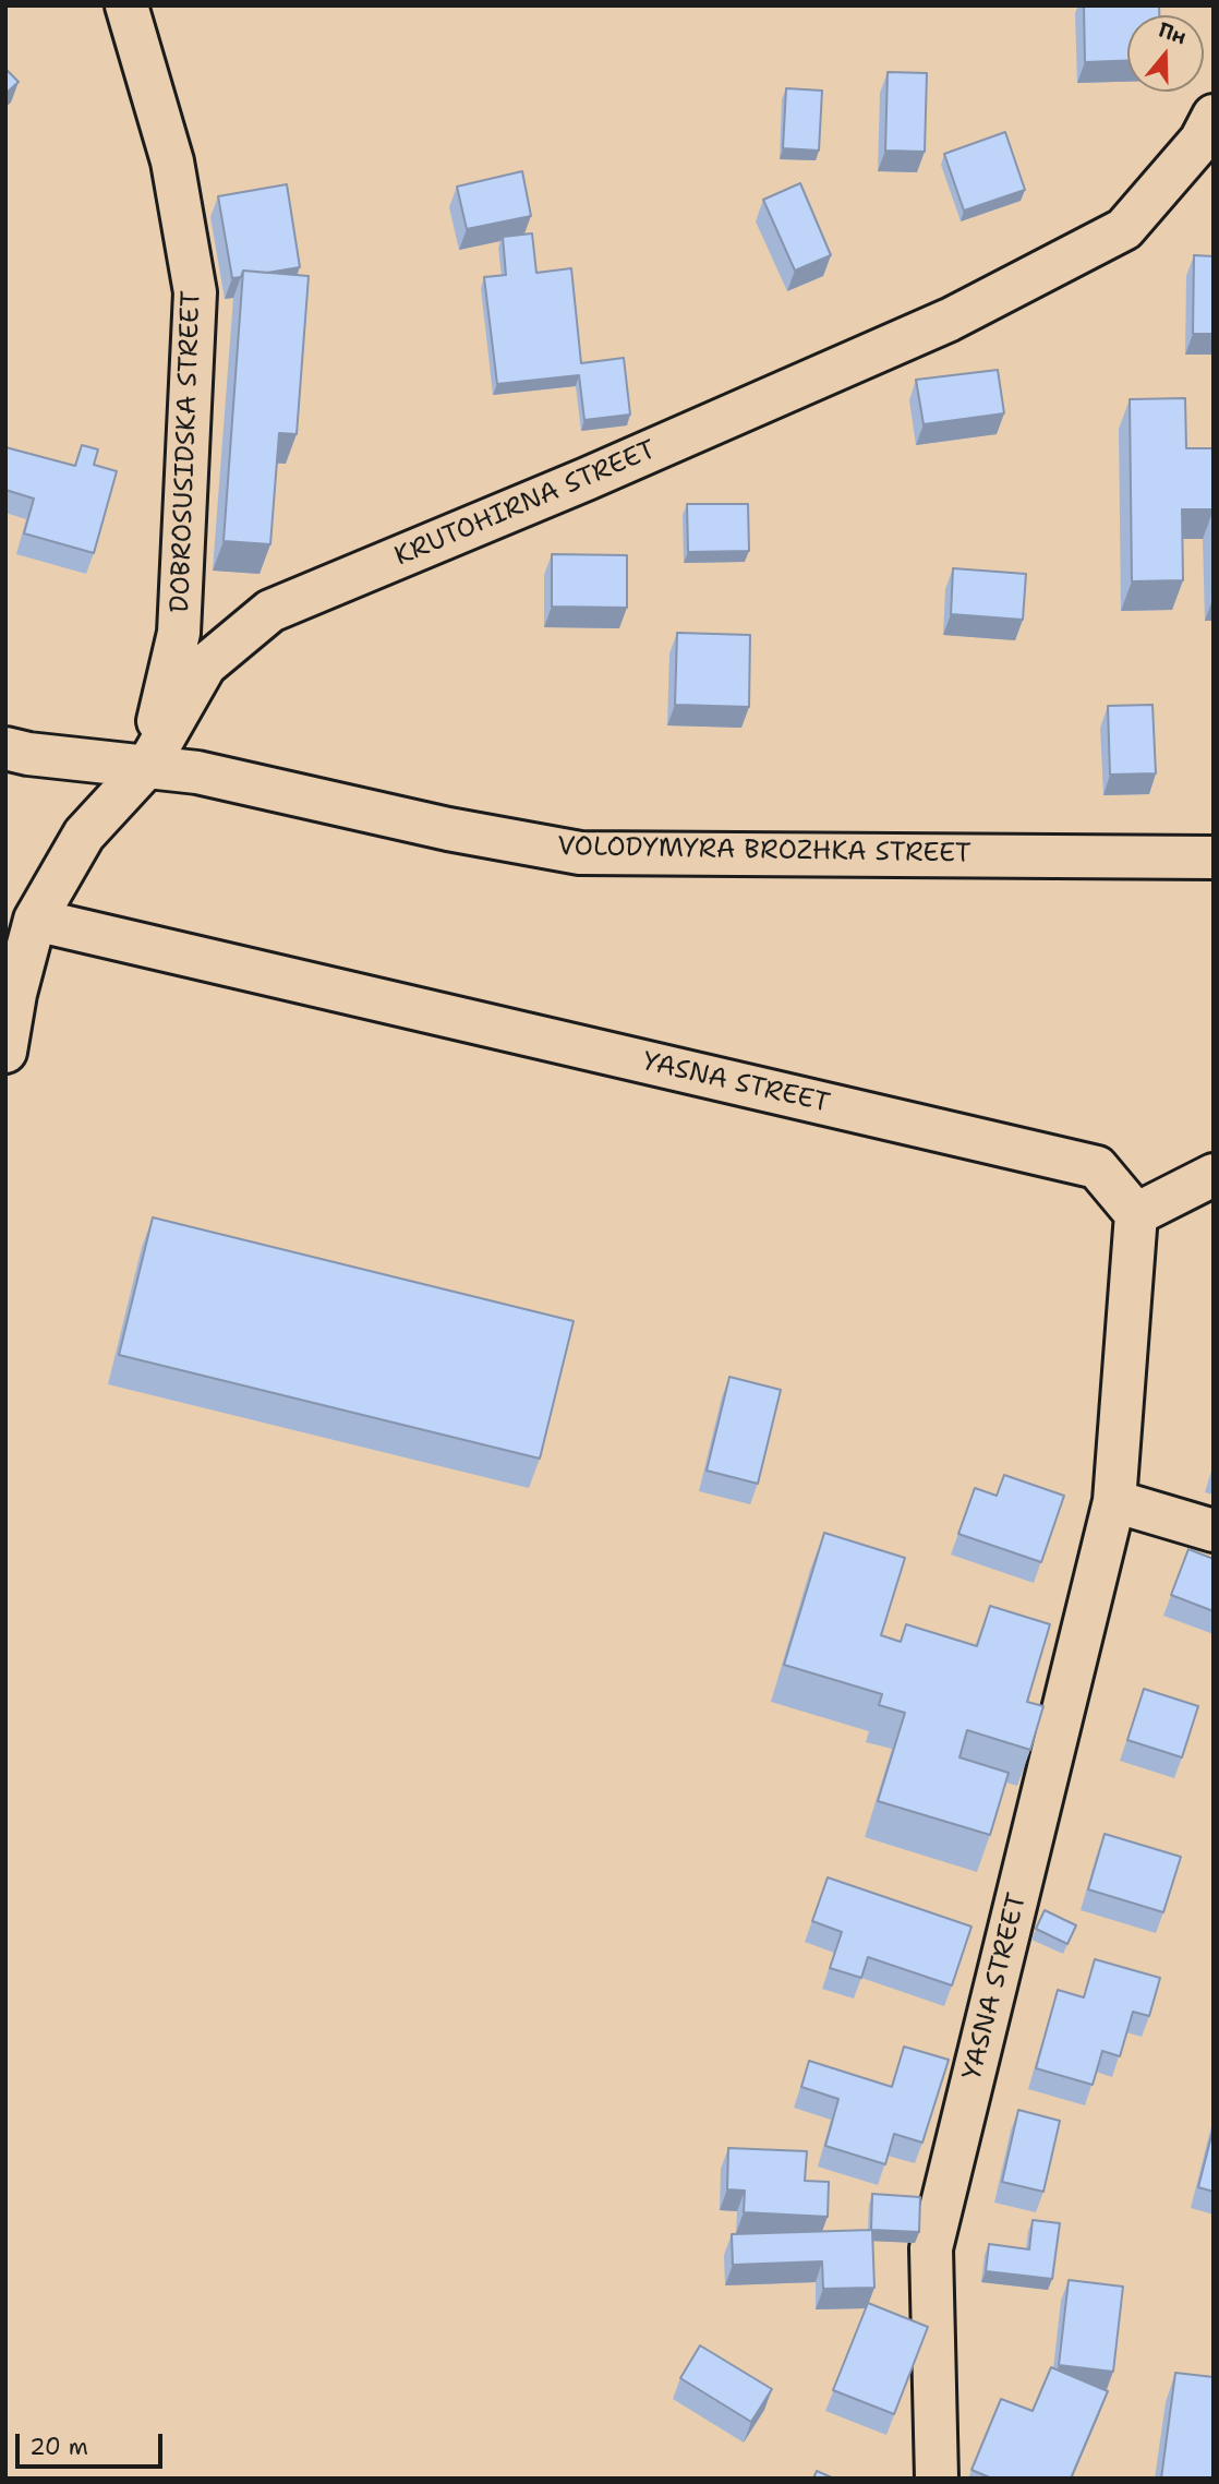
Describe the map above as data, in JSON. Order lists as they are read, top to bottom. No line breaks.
{"streets":{"street":["DOBROSUSIDSKA STREET","KRUTOHIRNA STREET","VOLODYMYRA BROZHKA STREET","YASNA STREET"]},"crossings":[["DOBROSUSIDSKA STREET","KRUTOHIRNA STREET"],["DOBROSUSIDSKA STREET","VOLODYMYRA BROZHKA STREET"],["KRUTOHIRNA STREET","VOLODYMYRA BROZHKA STREET"],["KRUTOHIRNA STREET","YASNA STREET"]],"scale_bar":"20 m","north":"top"}
